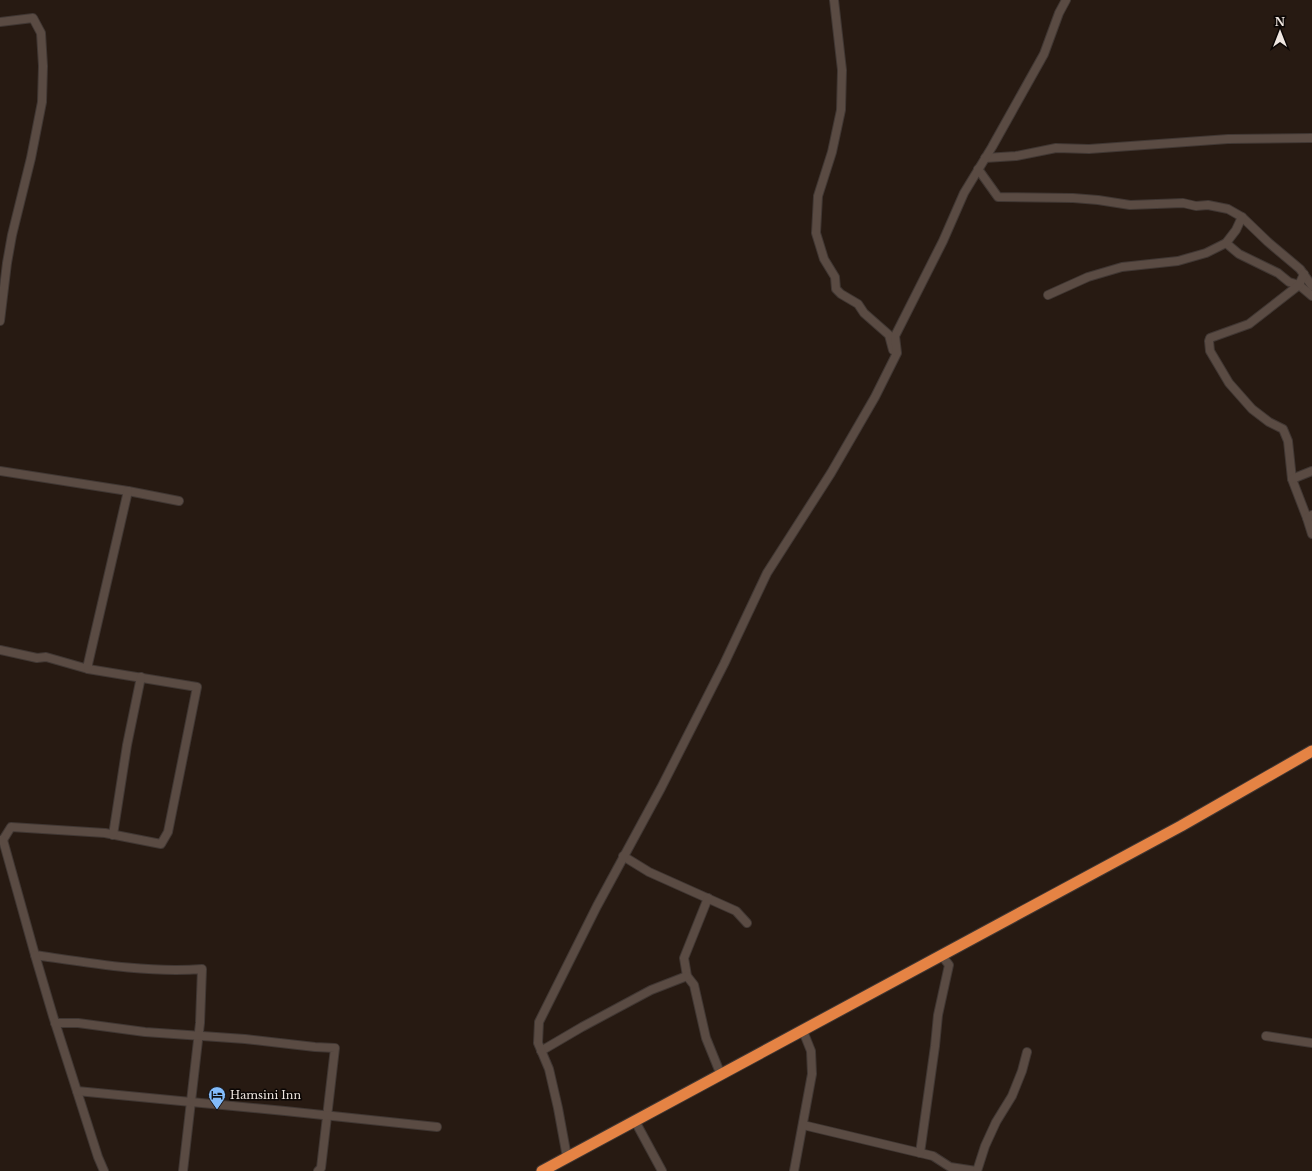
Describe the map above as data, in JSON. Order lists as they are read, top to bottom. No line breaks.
{"places":{"hotel":["Hamsini Inn"]},"north":"top"}
